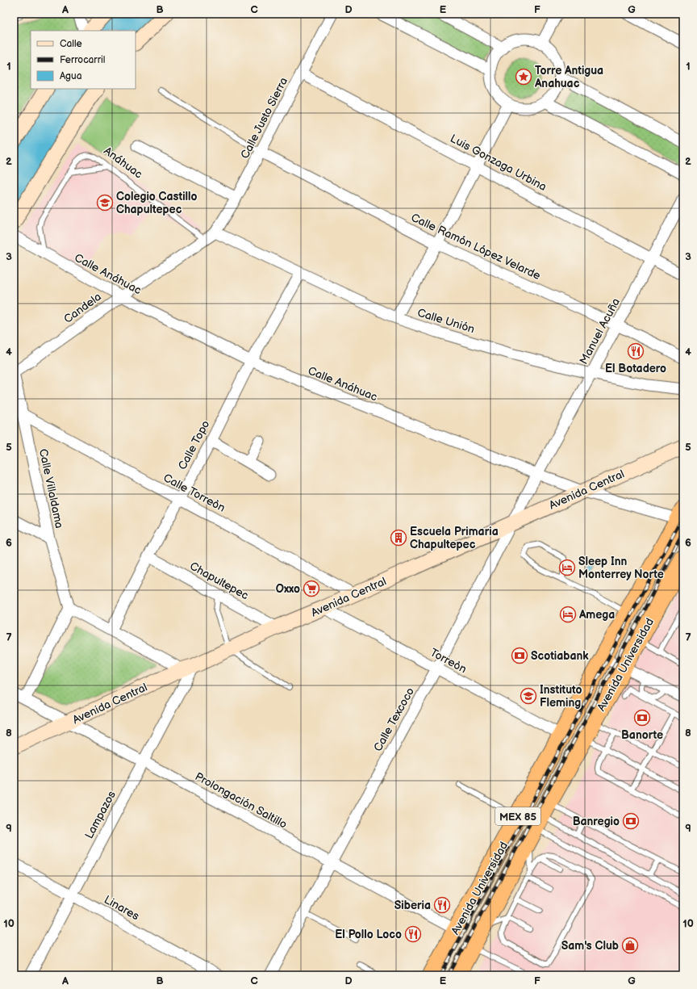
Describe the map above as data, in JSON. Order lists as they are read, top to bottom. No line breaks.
{"streets":{"highway":["Avenida Universidad","MEX 85"],"street":["Calle Justo Sierra","Anáhuac","Luis Gonzaga Urbina","Calle Ramón López Velarde","Calle Anáhuac","Candela","Calle Unión","Manuel Acuña","Calle Topo","Calle Villaldama","Avenida Central","Calle Torreòn","Chapultepec","Torreòn","Calle Texcoco","Prolongación Saltillo","Lampazos","Linares"]},"crossings":[["Calle Justo Sierra","Anáhuac"],["Calle Justo Sierra","Luis Gonzaga Urbina"],["Calle Justo Sierra","Calle Ramón López Velarde"],["Calle Justo Sierra","Candela"],["Calle Justo Sierra","Calle Unión"],["Anáhuac","Calle Anáhuac"],["Anáhuac","Candela"],["Luis Gonzaga Urbina","Manuel Acuña"],["Calle Ramón López Velarde","Manuel Acuña"],["Calle Anáhuac","Candela"],["Calle Anáhuac","Manuel Acuña"],["Calle Anáhuac","Calle Topo"],["Calle Anáhuac","Avenida Central"],["Calle Anáhuac","Avenida Universidad"],["Calle Anáhuac","Calle Texcoco"],["Candela","Calle Unión"],["Candela","Calle Villaldama"],["Calle Unión","Manuel Acuña"],["Calle Unión","Calle Topo"],["Manuel Acuña","Calle Texcoco"],["Calle Topo","Calle Torreòn"],["Calle Topo","Chapultepec"],["Calle Villaldama","Calle Torreòn"],["Avenida Central","Calle Torreòn"],["Avenida Central","Chapultepec"],["Avenida Central","Torreòn"],["Avenida Central","Calle Texcoco"],["Avenida Central","Prolongación Saltillo"],["Avenida Central","Lampazos"],["Torreòn","Avenida Universidad"],["Torreòn","Calle Texcoco"],["Avenida Universidad","Prolongación Saltillo"],["Calle Texcoco","Prolongación Saltillo"],["Prolongación Saltillo","Lampazos"],["Lampazos","Linares"]],"places":{"place":["Torre Antigua Anahuac"],"school or university":["Colegio Castillo Chapultepec","Instituto Fleming"],"restaurant":["El Botadero","Siberia","El Pollo Loco"],"building":["Escuela Primaria Chapultepec"],"hotel":["Sleep Inn Monterrey Norte","Amega"],"supermarket":["Oxxo"],"bank":["Scotiabank","Banorte","Banregio"],"shop":["Sam's Club"]},"legend":["Calle","Ferrocarril","Agua"],"grid":{"columns":["A","B","C","D","E","F","G"],"rows":["1","2","3","4","5","6","7","8","9","10"]}}
